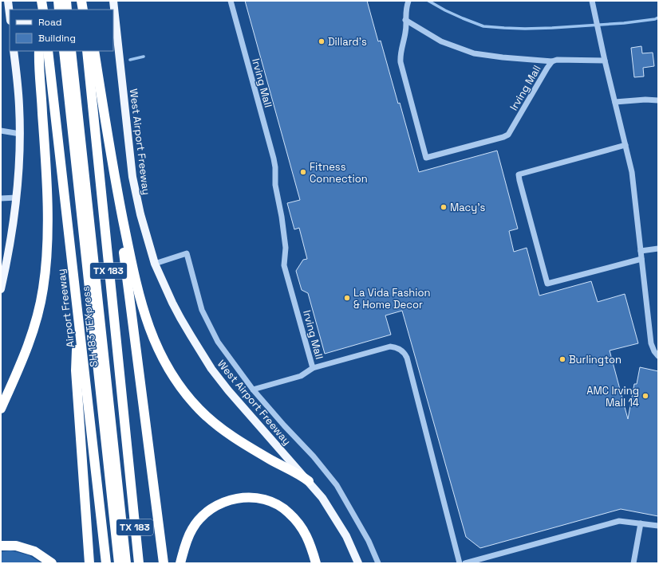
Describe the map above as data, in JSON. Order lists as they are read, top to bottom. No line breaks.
{"streets":{"highway":["TX 183","Airport Freeway","SH 183 TEXpress"],"main road":["West Airport Freeway"],"street":["Irving Mall"]},"places":["Dillard's","Fitness Connection","Macy's","La Vida Fashion & Home Decor","Burlington","AMC Irving Mall 14"],"legend":["Road","Building"]}
